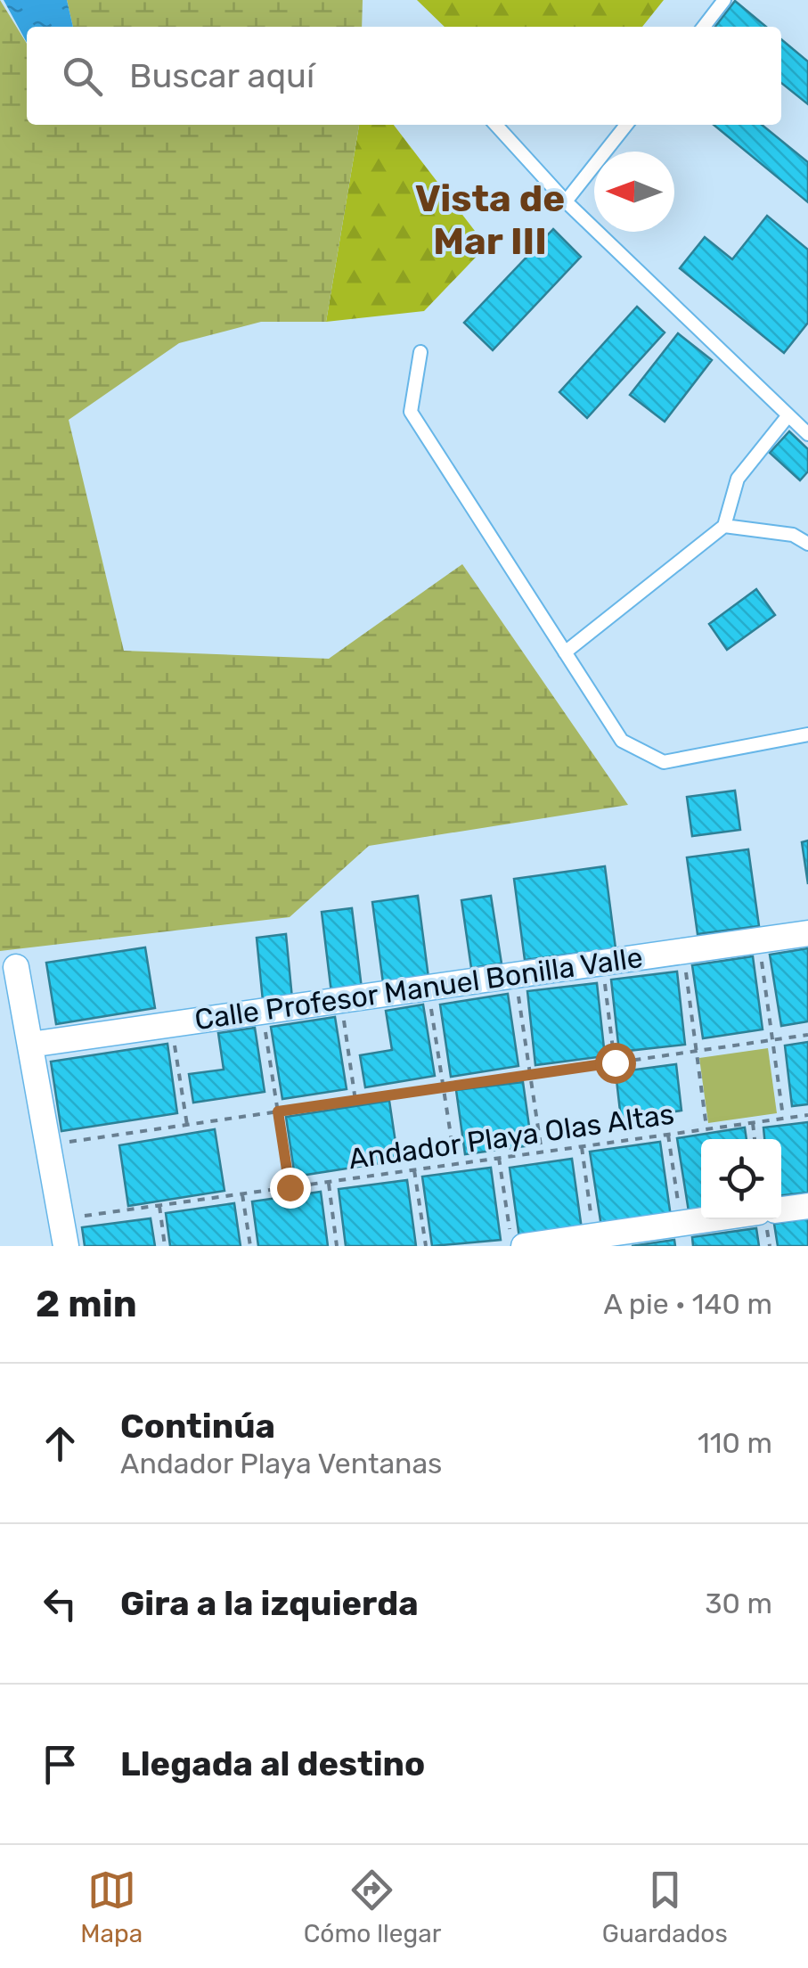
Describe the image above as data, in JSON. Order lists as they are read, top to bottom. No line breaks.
{"streets":{"street":["Calle Profesor Manuel Bonilla Valle"],"path":["Andador Playa Olas Altas"]},"districts":["Vista de Mar III"],"north":"left","page":{"search":"Buscar aquí","heading":["2 min","A pie · 140 m"],"list":[["Continúa","Andador Playa Ventanas","110 m"],["Gira a la izquierda","30 m"],"Llegada al destino"],"nav":["Mapa","Cómo llegar","Guardados"]}}
